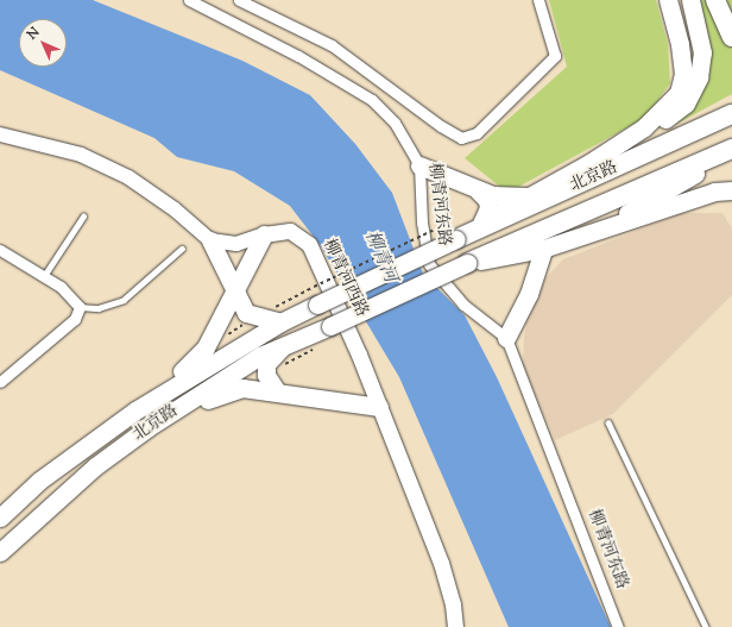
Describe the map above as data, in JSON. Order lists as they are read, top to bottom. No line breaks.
{"streets":{"highway":["北京路"],"main road":["柳青河西路"],"street":["柳青河东路"]},"water":["柳青河"],"north":"top left"}
